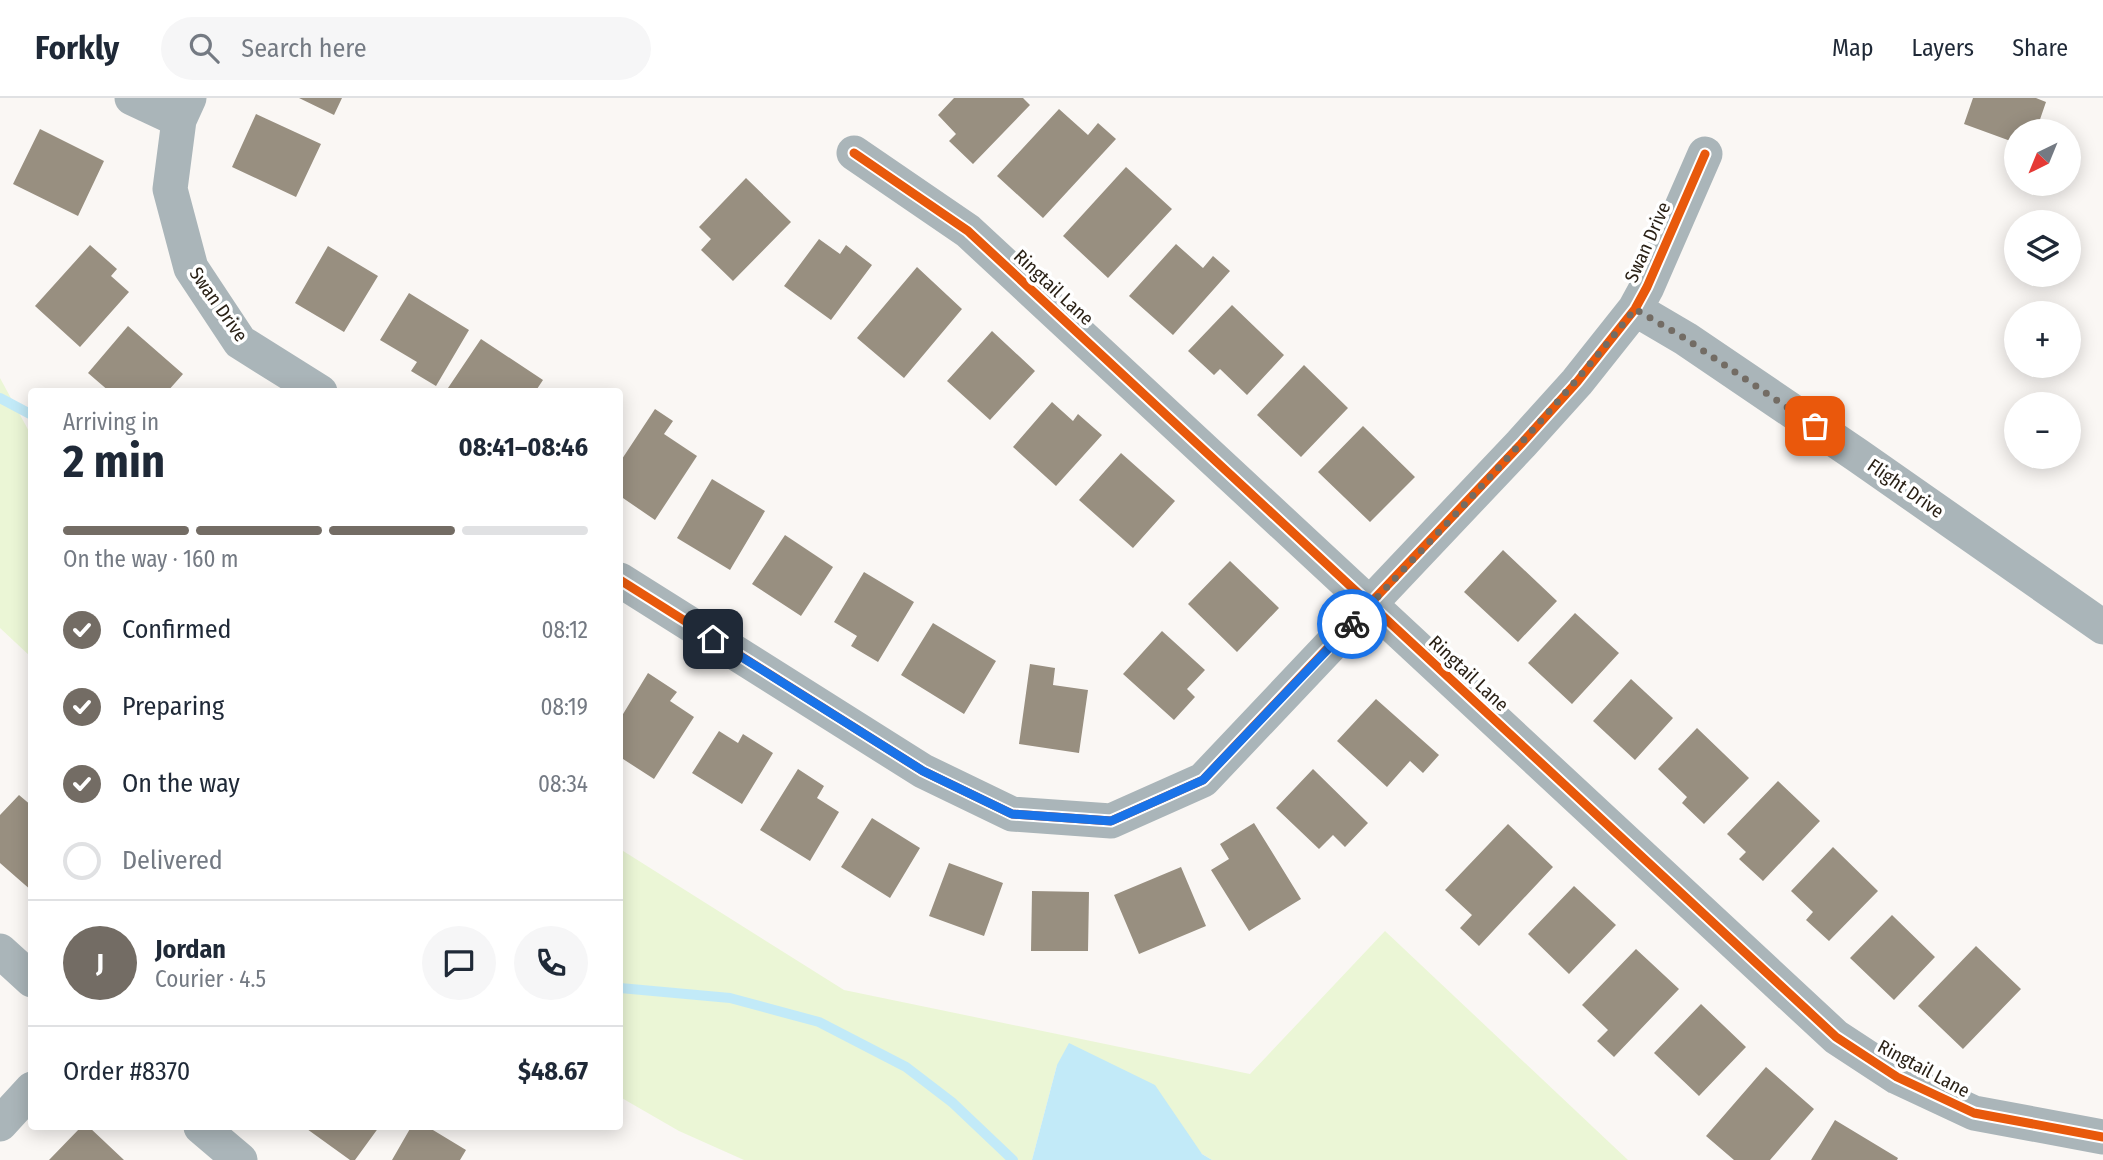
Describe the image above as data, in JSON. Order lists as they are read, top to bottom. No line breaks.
{"streets":{"street":["Swan Drive","Ringtail Lane","Flight Drive"]},"crossings":[["Swan Drive","Ringtail Lane"],["Swan Drive","Flight Drive"]],"north":"bottom left","page":{"header":"Forkly","search":"Search here","nav":["Map","Layers","Share"],"map_buttons":["+","−"],"heading":["2 min","Arriving in","08:41–08:46"],"panel":["Jordan","Courier · 4.5","Order #8370","$48.67"],"bar":"On the way · 160 m","list":[["Confirmed","08:12"],["Preparing","08:19"],["On the way","08:34"],"Delivered"],"round":"J"}}
